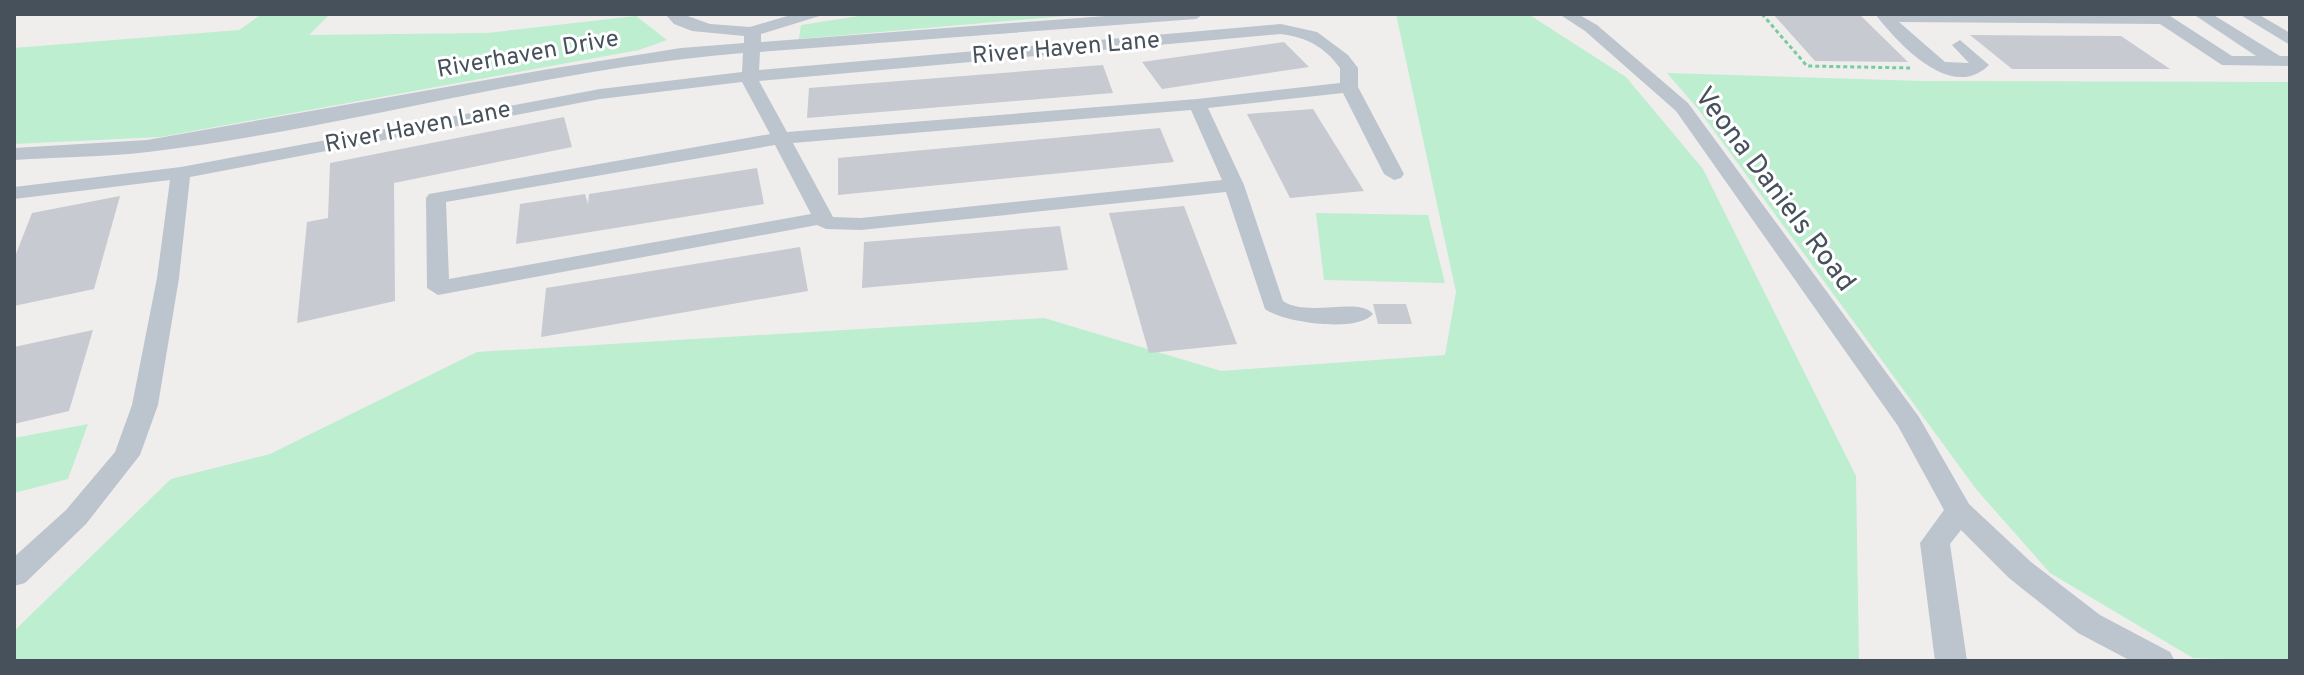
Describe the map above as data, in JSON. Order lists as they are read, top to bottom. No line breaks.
{"streets":{"street":["River Haven Lane","Riverhaven Drive","Veona Daniels Road"]}}
